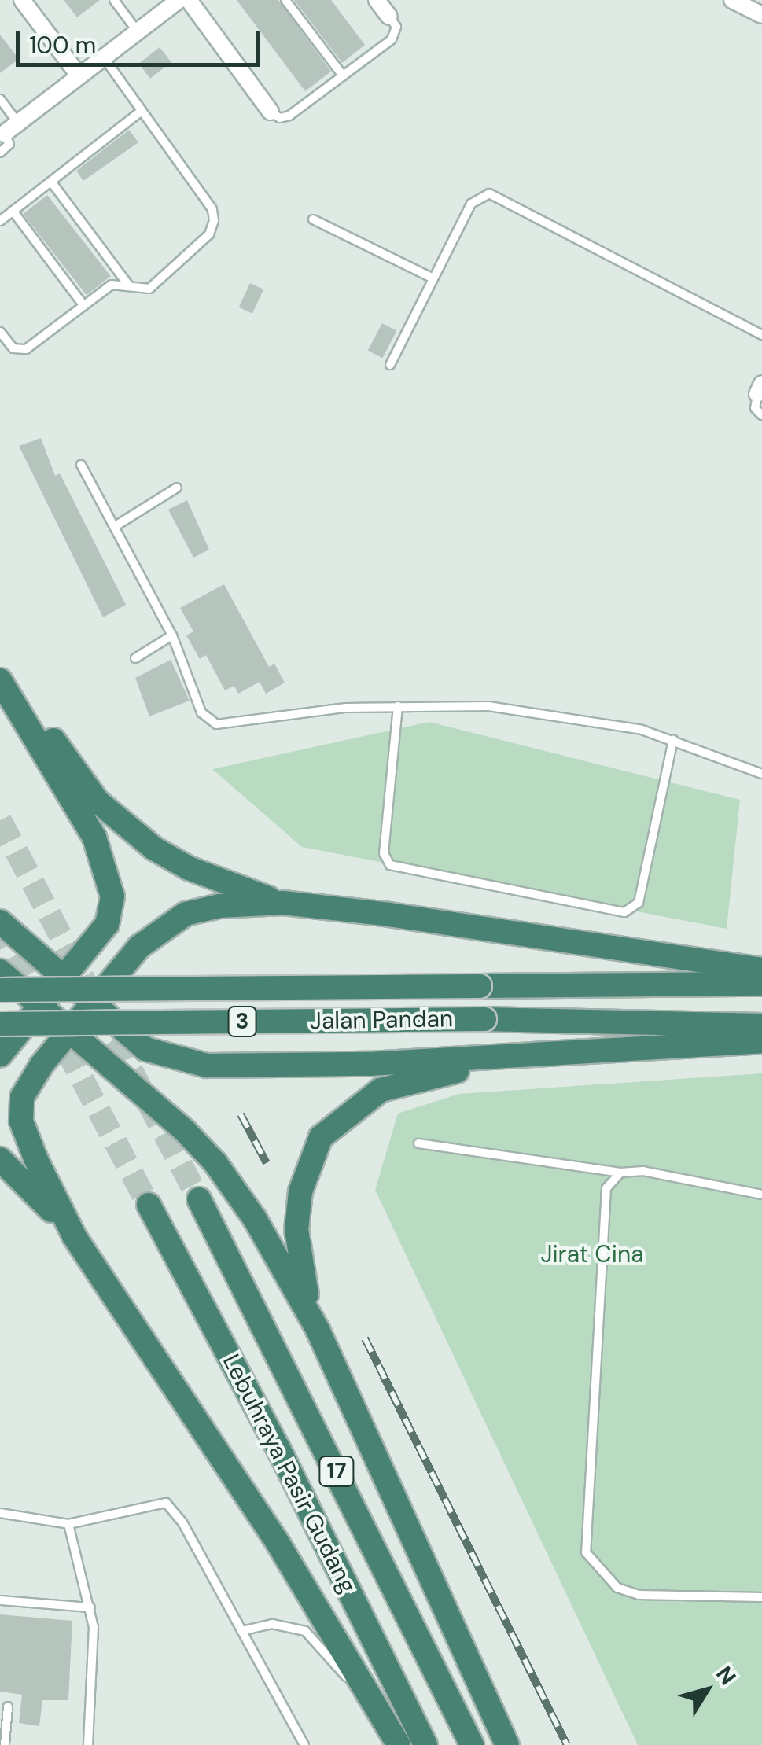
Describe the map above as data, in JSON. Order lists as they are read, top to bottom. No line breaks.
{"streets":{"highway":["Jalan Pandan","3","17","Lebuhraya Pasir Gudang"]},"parks":["Jirat Cina"],"scale_bar":"100 m","north":"top right"}
